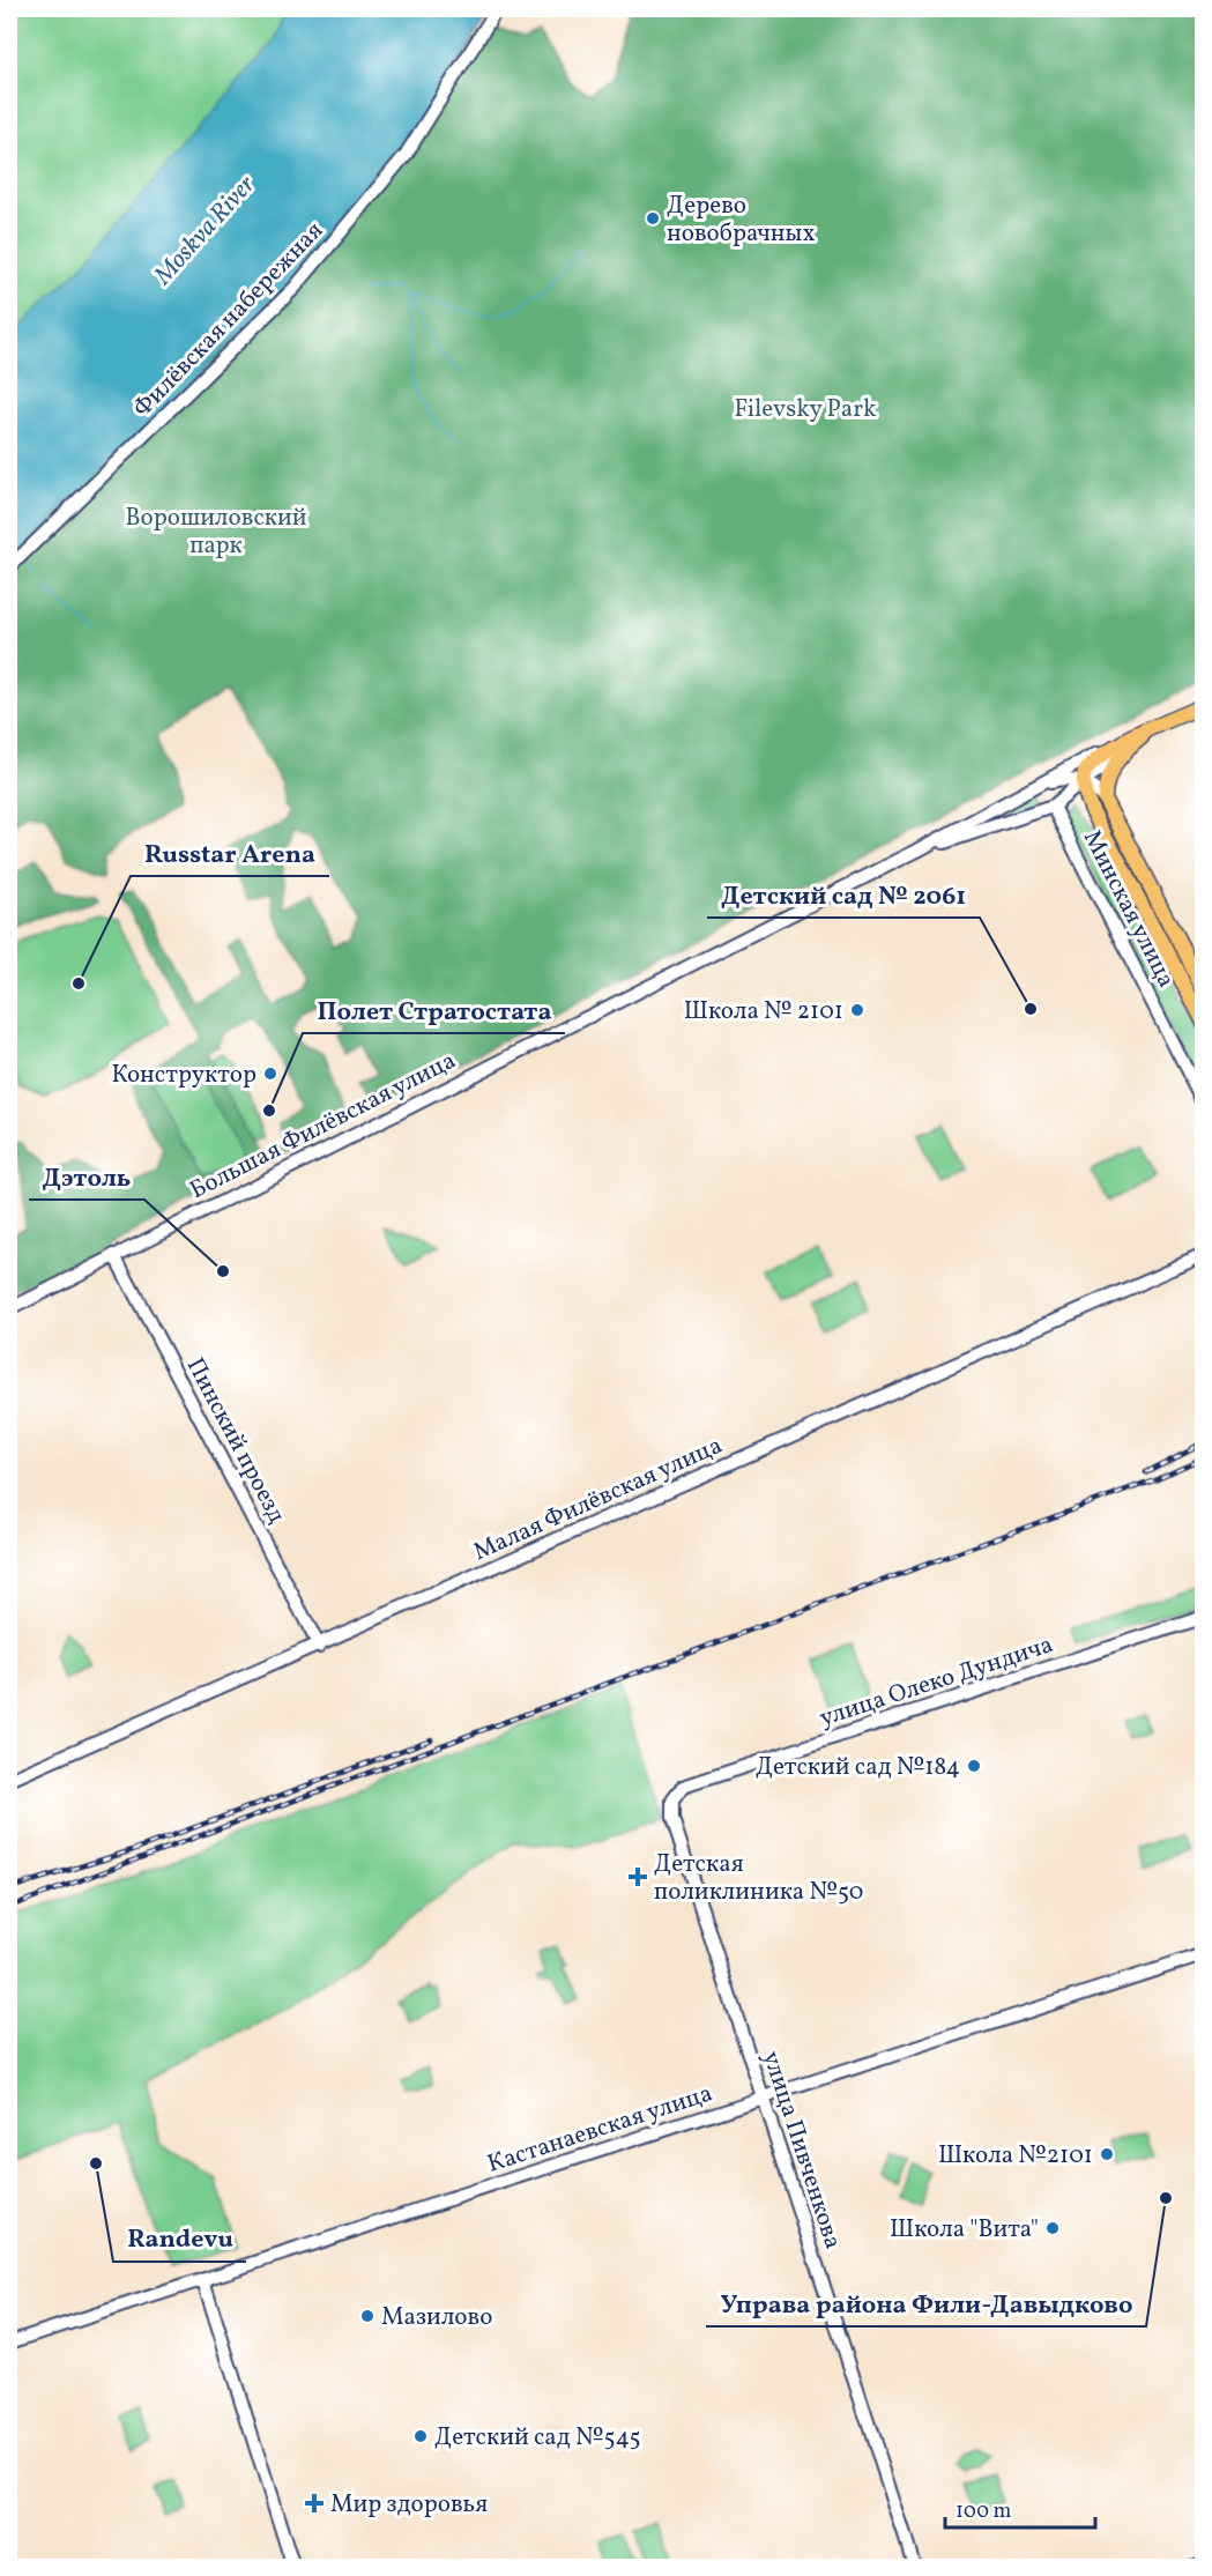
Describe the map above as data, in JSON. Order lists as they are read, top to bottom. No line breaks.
{"streets":{"main road":["Минская улица","Большая Филёвская улица"],"street":["Филёвская набережная","Пинский проезд","Малая Филёвская улица","улица Олеко Дундича","Кастанаевская улица","улица Пивченкова"]},"crossings":[["Минская улица","Большая Филёвская улица"],["Большая Филёвская улица","Пинский проезд"],["Пинский проезд","Малая Филёвская улица"],["улица Олеко Дундича","улица Пивченкова"],["Кастанаевская улица","улица Пивченкова"]],"water":["Moskva River"],"parks":["Filevsky Park","Ворошиловский парк"],"places":{"other":["Дерево новобрачных","Russtar Arena","Детский сад № 2061","Школа № 2101","Конструктор","Полет Стратостата","Дэтоль","Детский сад №184","Школа №2101","Randevu","Управа района Фили-Давыдково","Школа \"Вита\"","Мазилово","Детский сад №545"],"health":["Детская поликлиника №50","Мир здоровья"]},"scale_bar":"100 m"}
